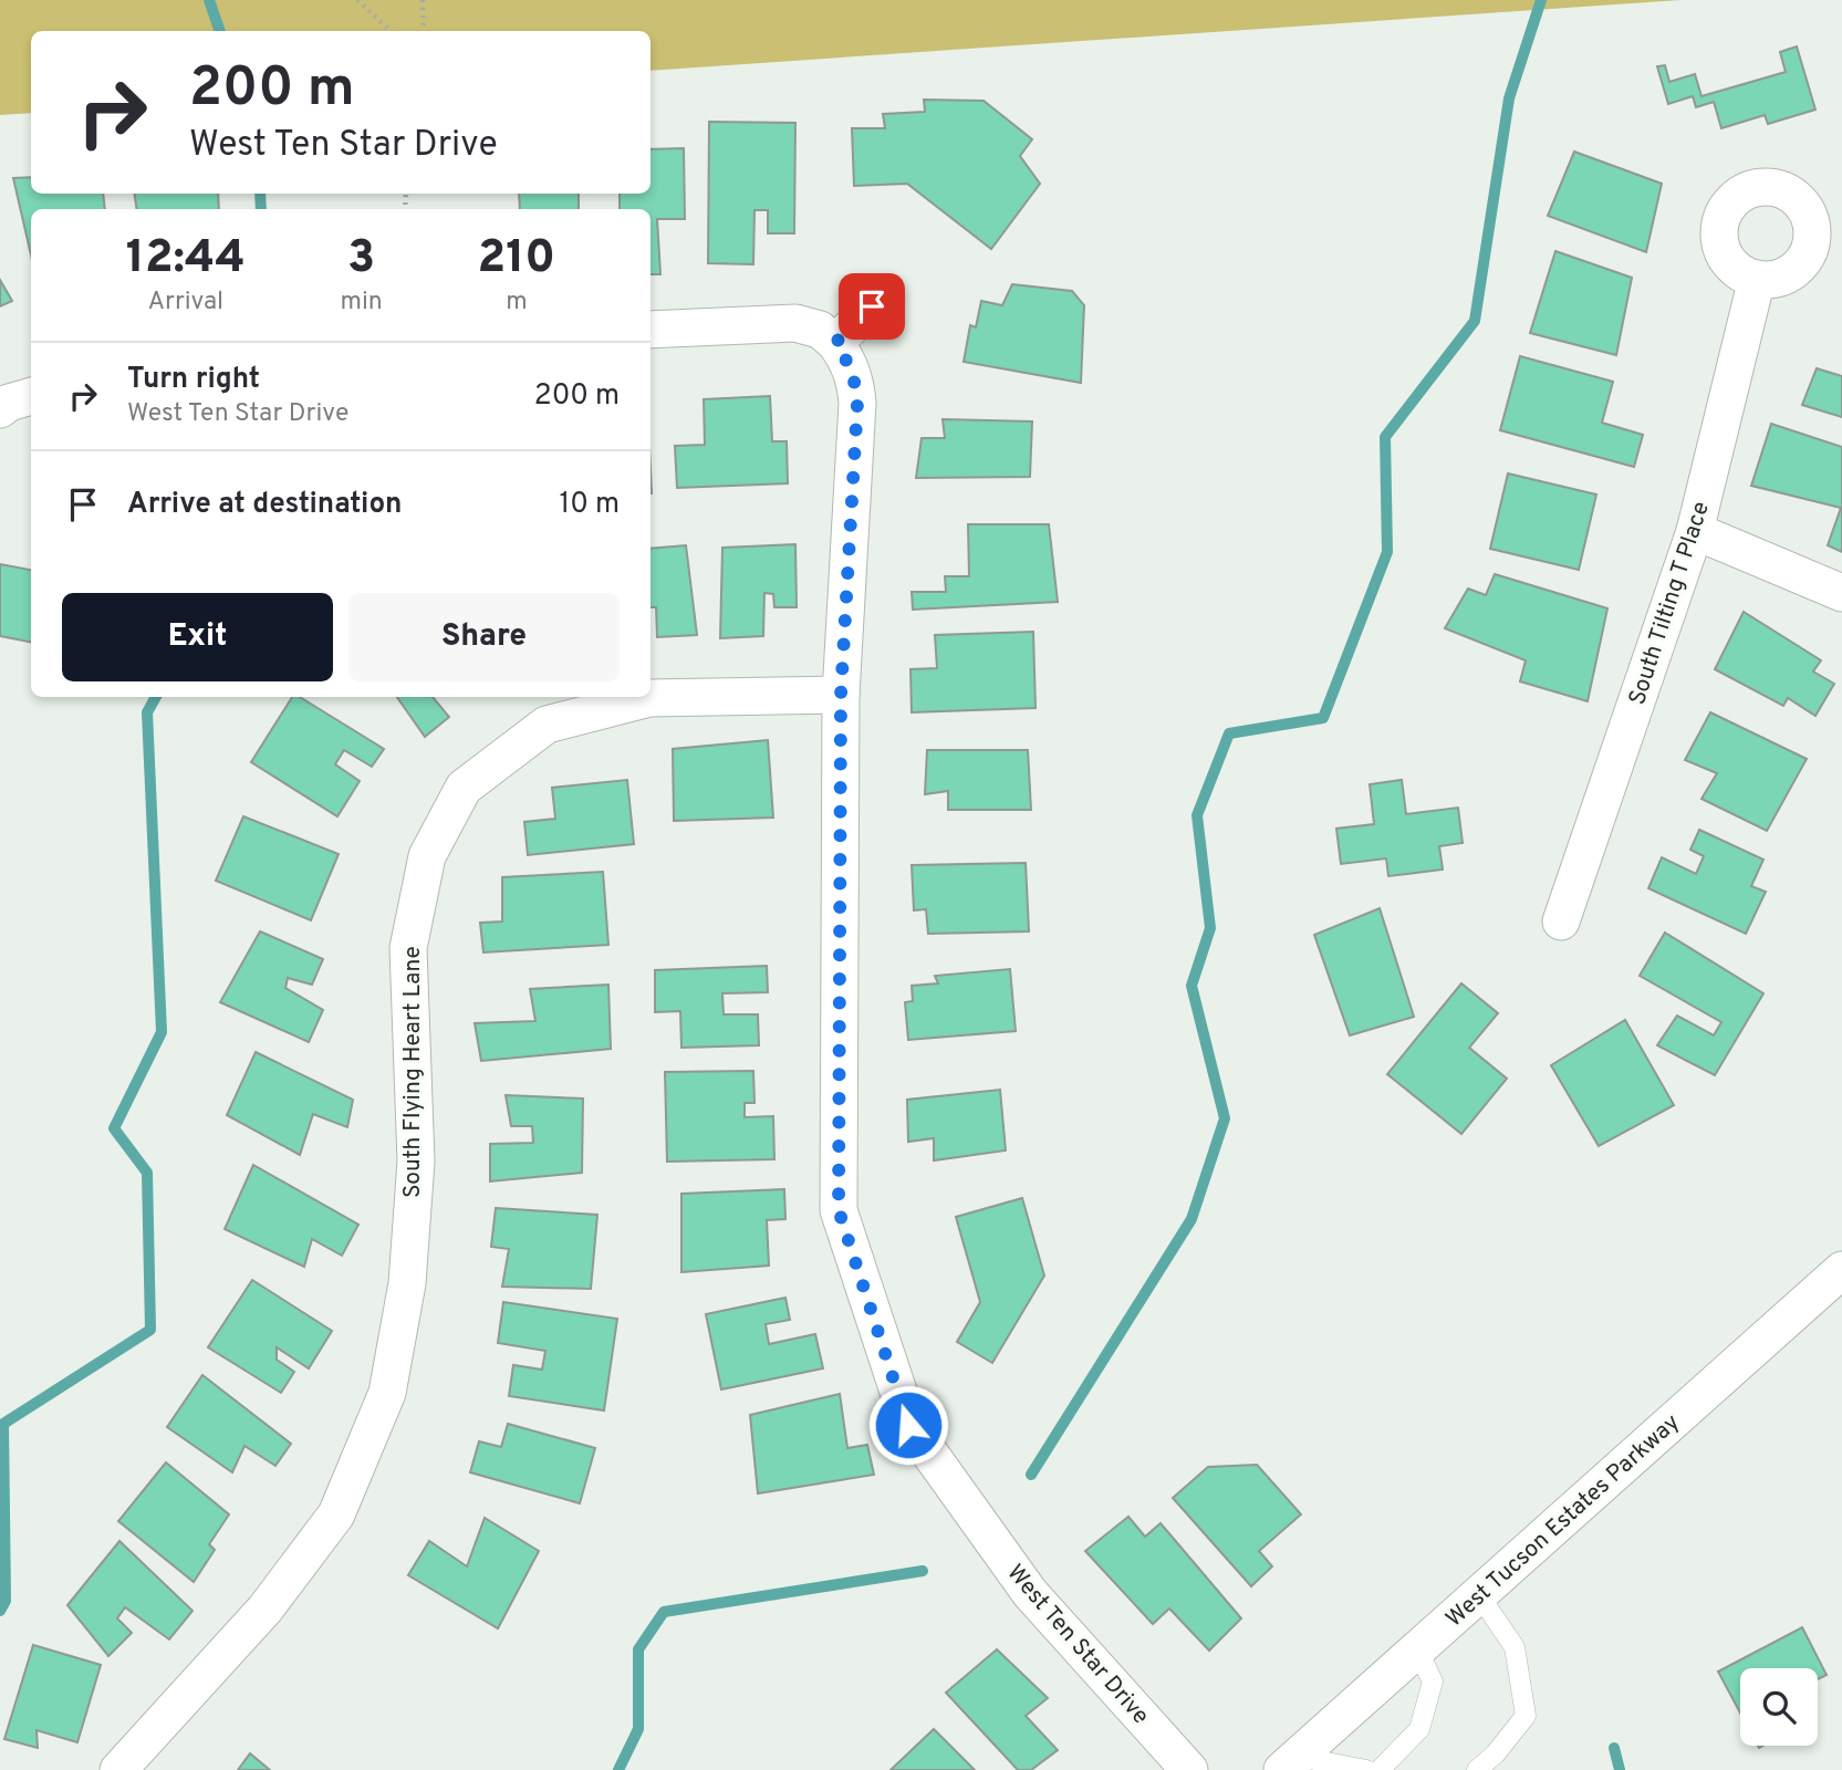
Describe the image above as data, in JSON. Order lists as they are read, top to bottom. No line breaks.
{"streets":{"street":["South Tilting T Place","South Flying Heart Lane","West Tucson Estates Parkway","West Ten Star Drive"]},"crossings":[["South Flying Heart Lane","West Ten Star Drive"]],"page":{"turn":["200 m","West Ten Star Drive"],"eta":["12:44","Arrival","3","min","210","m"],"list":[{"name":"Turn right","note":"West Ten Star Drive","value":"200 m"},{"name":"Arrive at destination","value":"10 m"}],"buttons":["Exit","Share"]}}
